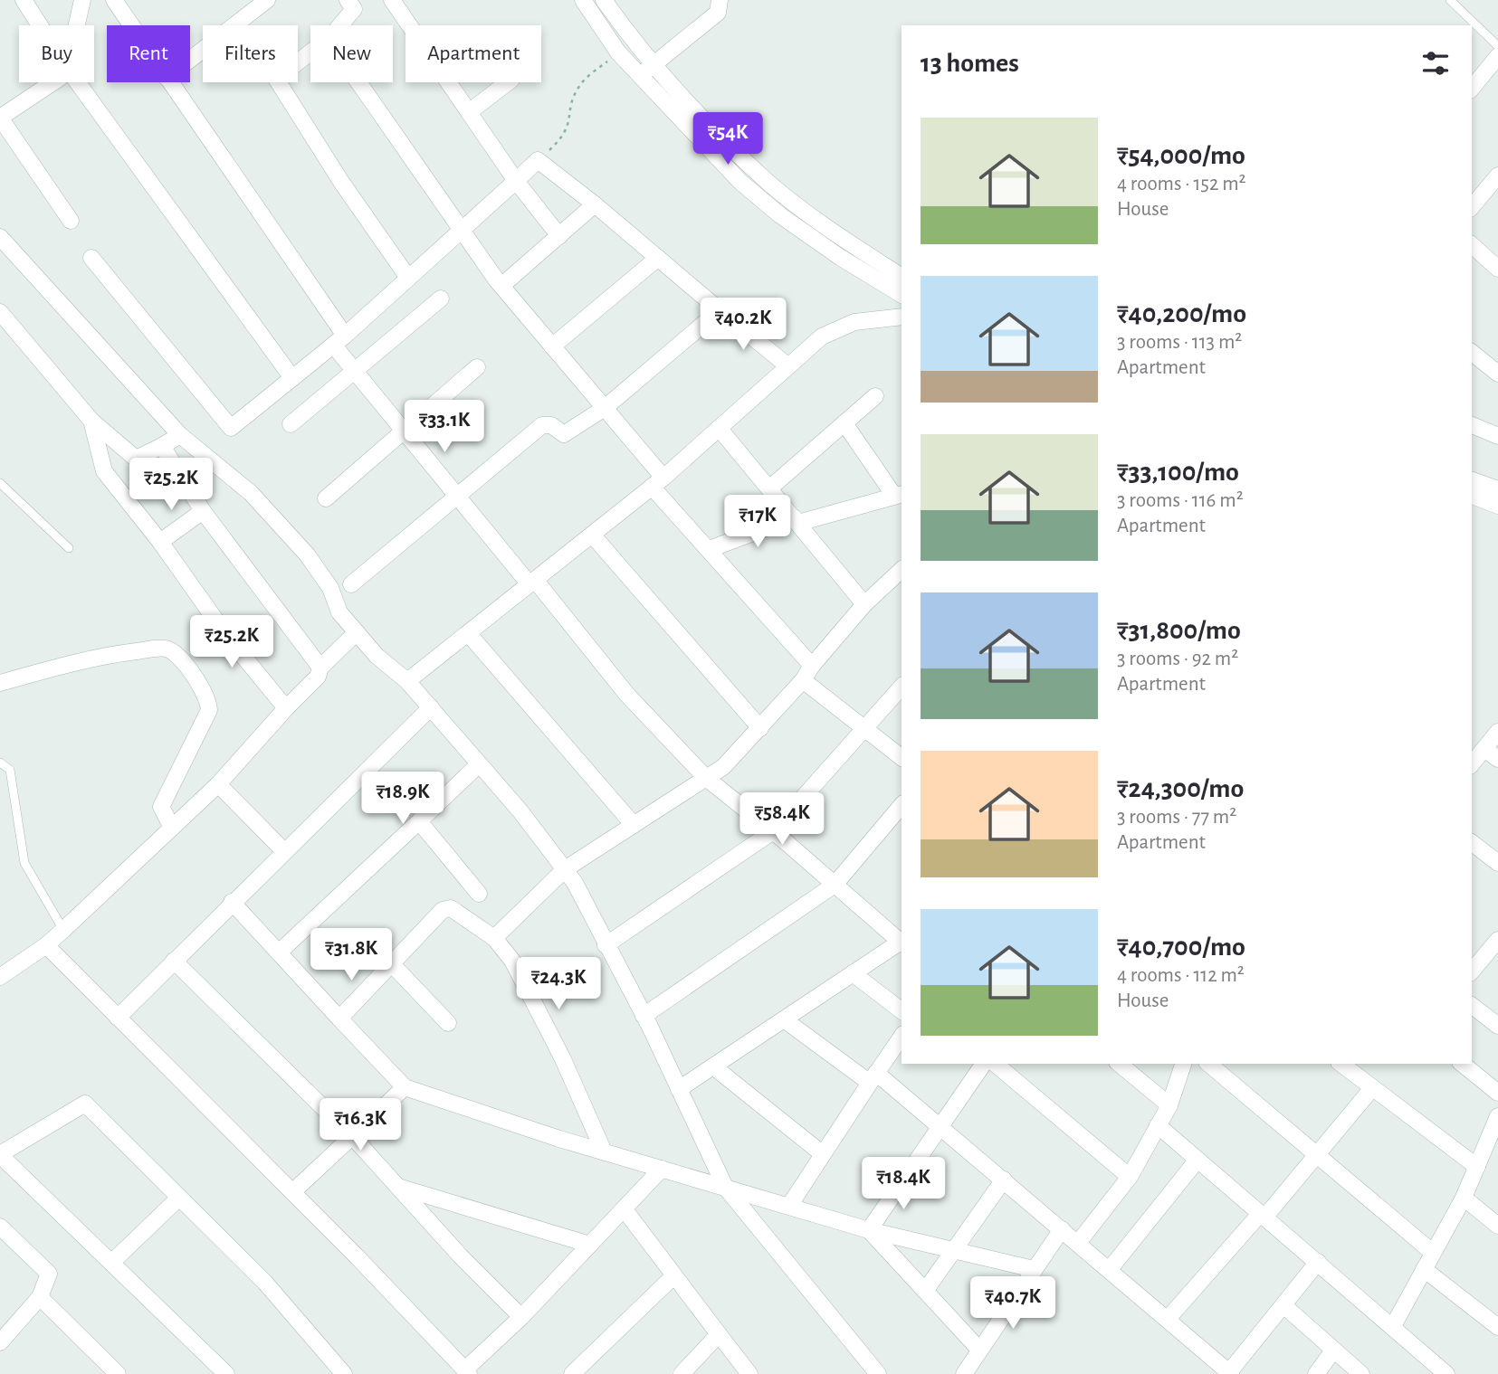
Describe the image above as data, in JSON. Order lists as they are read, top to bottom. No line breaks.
{"page":{"chip":["Buy","Rent","Filters","New","Apartment"],"heading":"13 homes","list":[{"name":"₹54,000/mo","note":"4 rooms · 152 m² · House"},{"name":"₹40,200/mo","note":"3 rooms · 113 m² · Apartment"},{"name":"₹33,100/mo","note":"3 rooms · 116 m² · Apartment"},{"name":"₹31,800/mo","note":"3 rooms · 92 m² · Apartment"},{"name":"₹24,300/mo","note":"3 rooms · 77 m² · Apartment"},{"name":"₹40,700/mo","note":"4 rooms · 112 m² · House"}],"price":["₹54K","₹40.2K","₹33.1K","₹25.2K","₹17K","₹25.2K","₹18.9K","₹58.4K","₹31.8K","₹24.3K","₹16.3K","₹18.4K","₹40.7K"]}}
